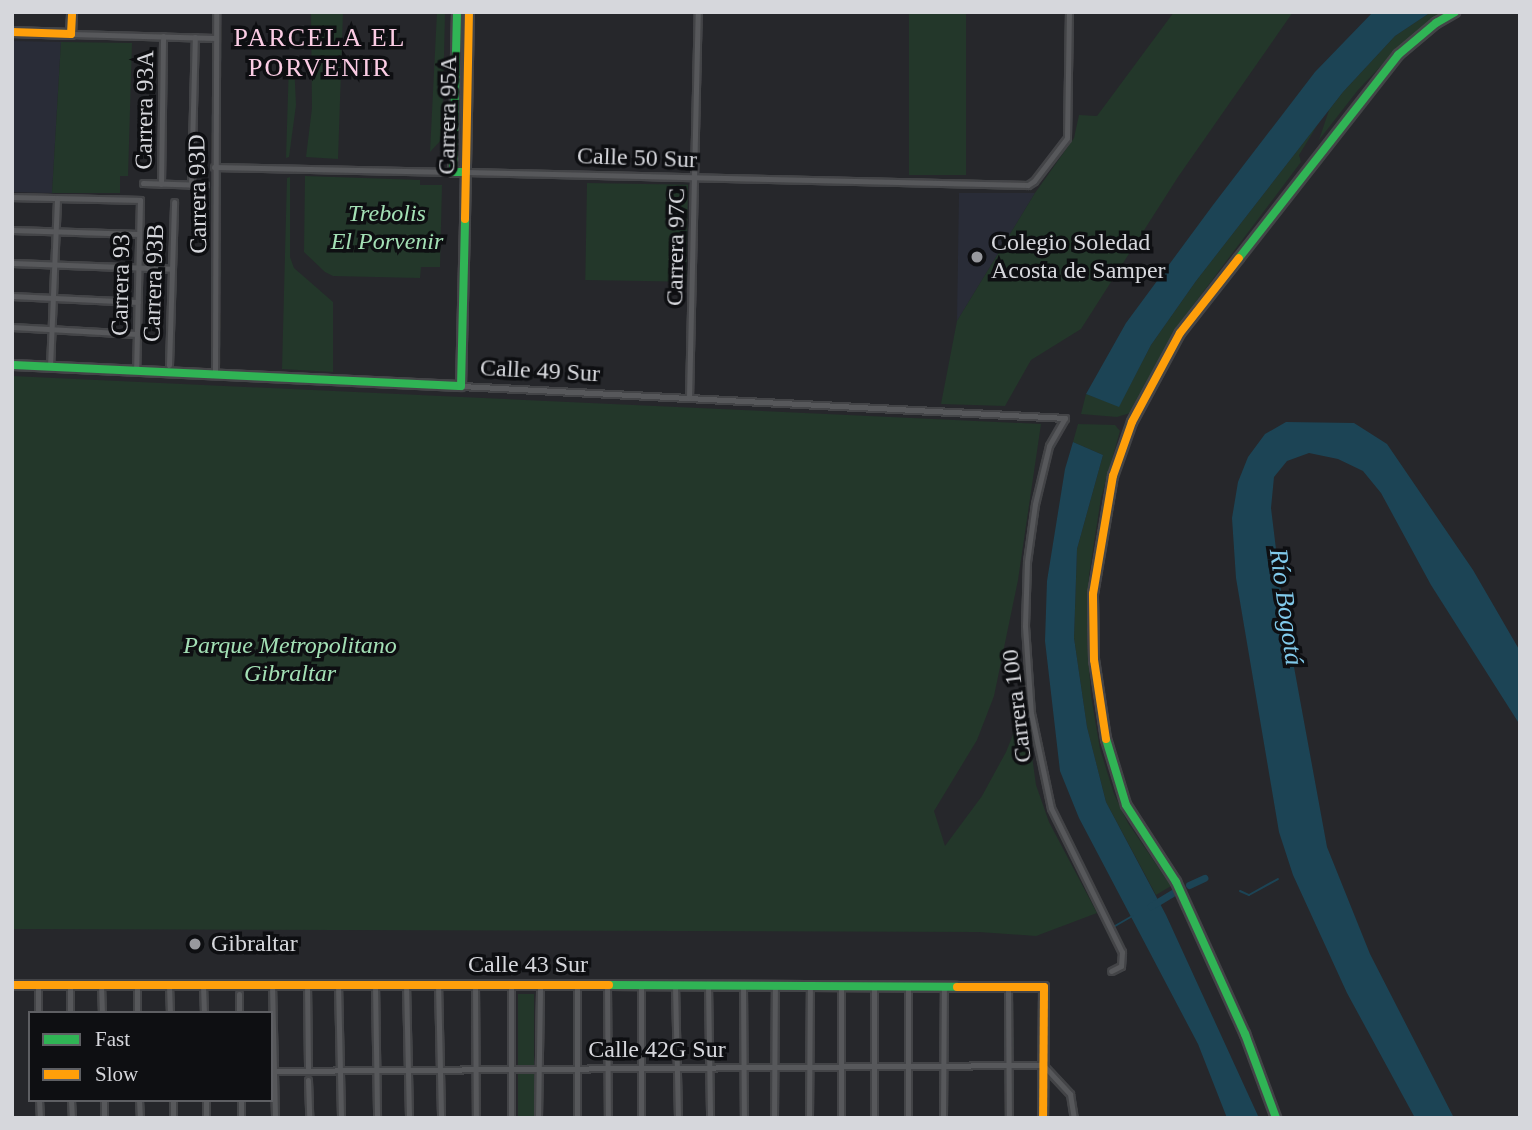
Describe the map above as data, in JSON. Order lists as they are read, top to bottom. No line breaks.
{"streets":{"street":["Carrera 93A","Carrera 95A","Calle 50 Sur","Carrera 93D","Carrera 97C","Carrera 93B","Carrera 93","Calle 49 Sur","Carrera 100","Calle 43 Sur","Calle 42G Sur"]},"crossings":[["Carrera 95A","Calle 50 Sur"],["Carrera 95A","Calle 49 Sur"],["Calle 50 Sur","Carrera 93D"],["Calle 50 Sur","Carrera 97C"],["Carrera 93D","Calle 49 Sur"],["Carrera 97C","Calle 49 Sur"],["Carrera 93","Calle 49 Sur"],["Calle 49 Sur","Carrera 100"],["Calle 43 Sur","Calle 42G Sur"]],"districts":["PARCELA EL PORVENIR"],"water":["Río Bogotá"],"parks":["Trebolis El Porvenir","Parque Metropolitano Gibraltar"],"places":["Colegio Soledad Acosta de Samper","Gibraltar"],"legend":["Fast","Slow"]}
